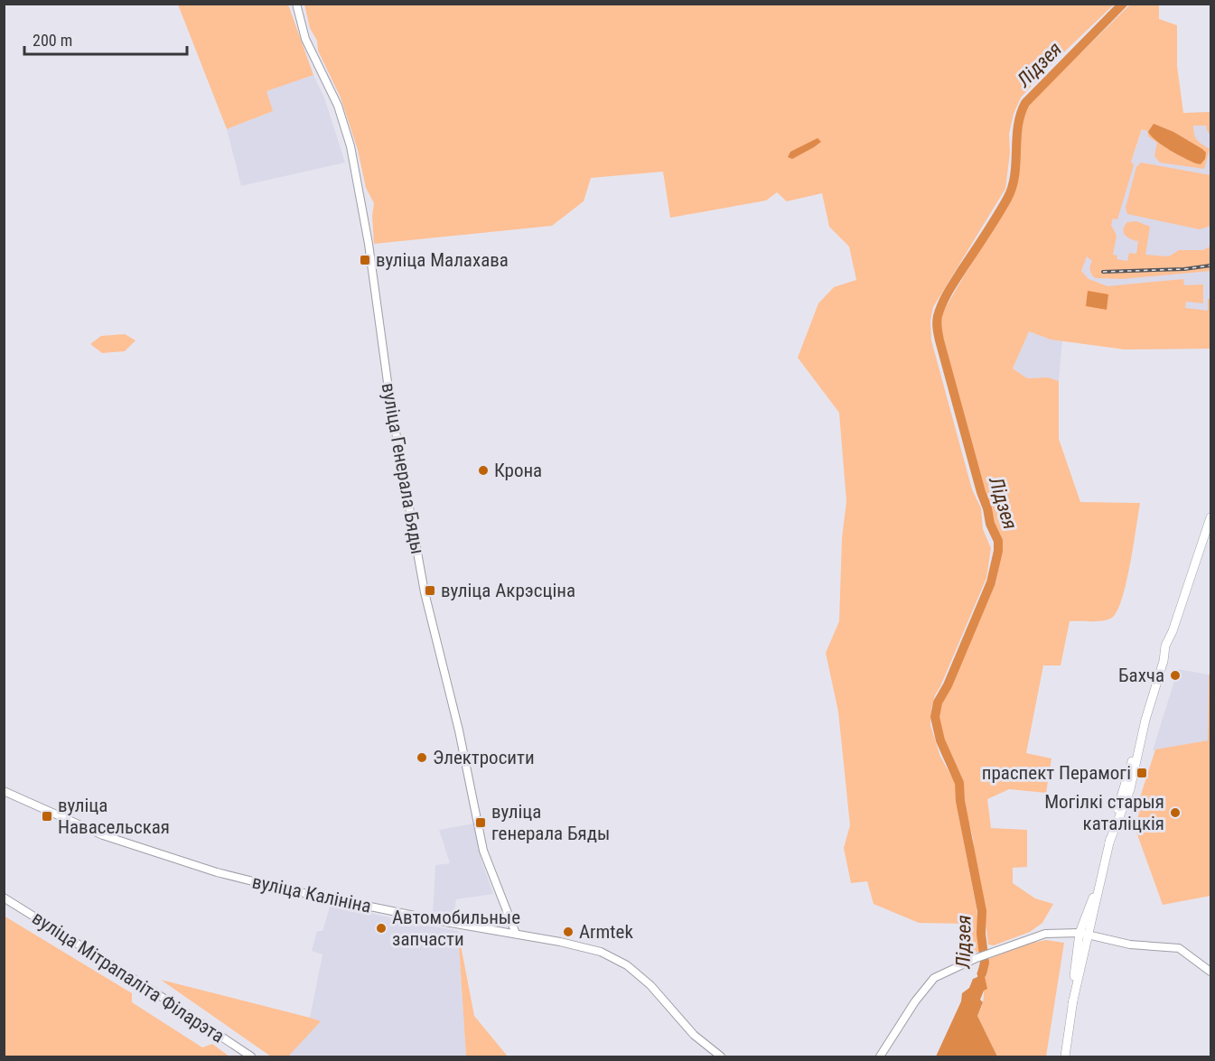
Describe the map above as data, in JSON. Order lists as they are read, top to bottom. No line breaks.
{"streets":{"main road":["вуліца Генерала Бяды","вуліца Калініна","вуліца Мітрапаліта Філарэта"]},"crossings":[["вуліца Генерала Бяды","вуліца Калініна"]],"water":["Лідзея"],"places":{"transit":["вуліца Малахава","вуліца Акрэсціна","праспект Перамогі","вуліца Навасельская","вуліца генерала Бяды"],"other":["Крона","Бахча","Электросити","Могілкі старыя каталіцкія","Автомобильные запчасти","Armtek"]},"scale_bar":"200 m"}
